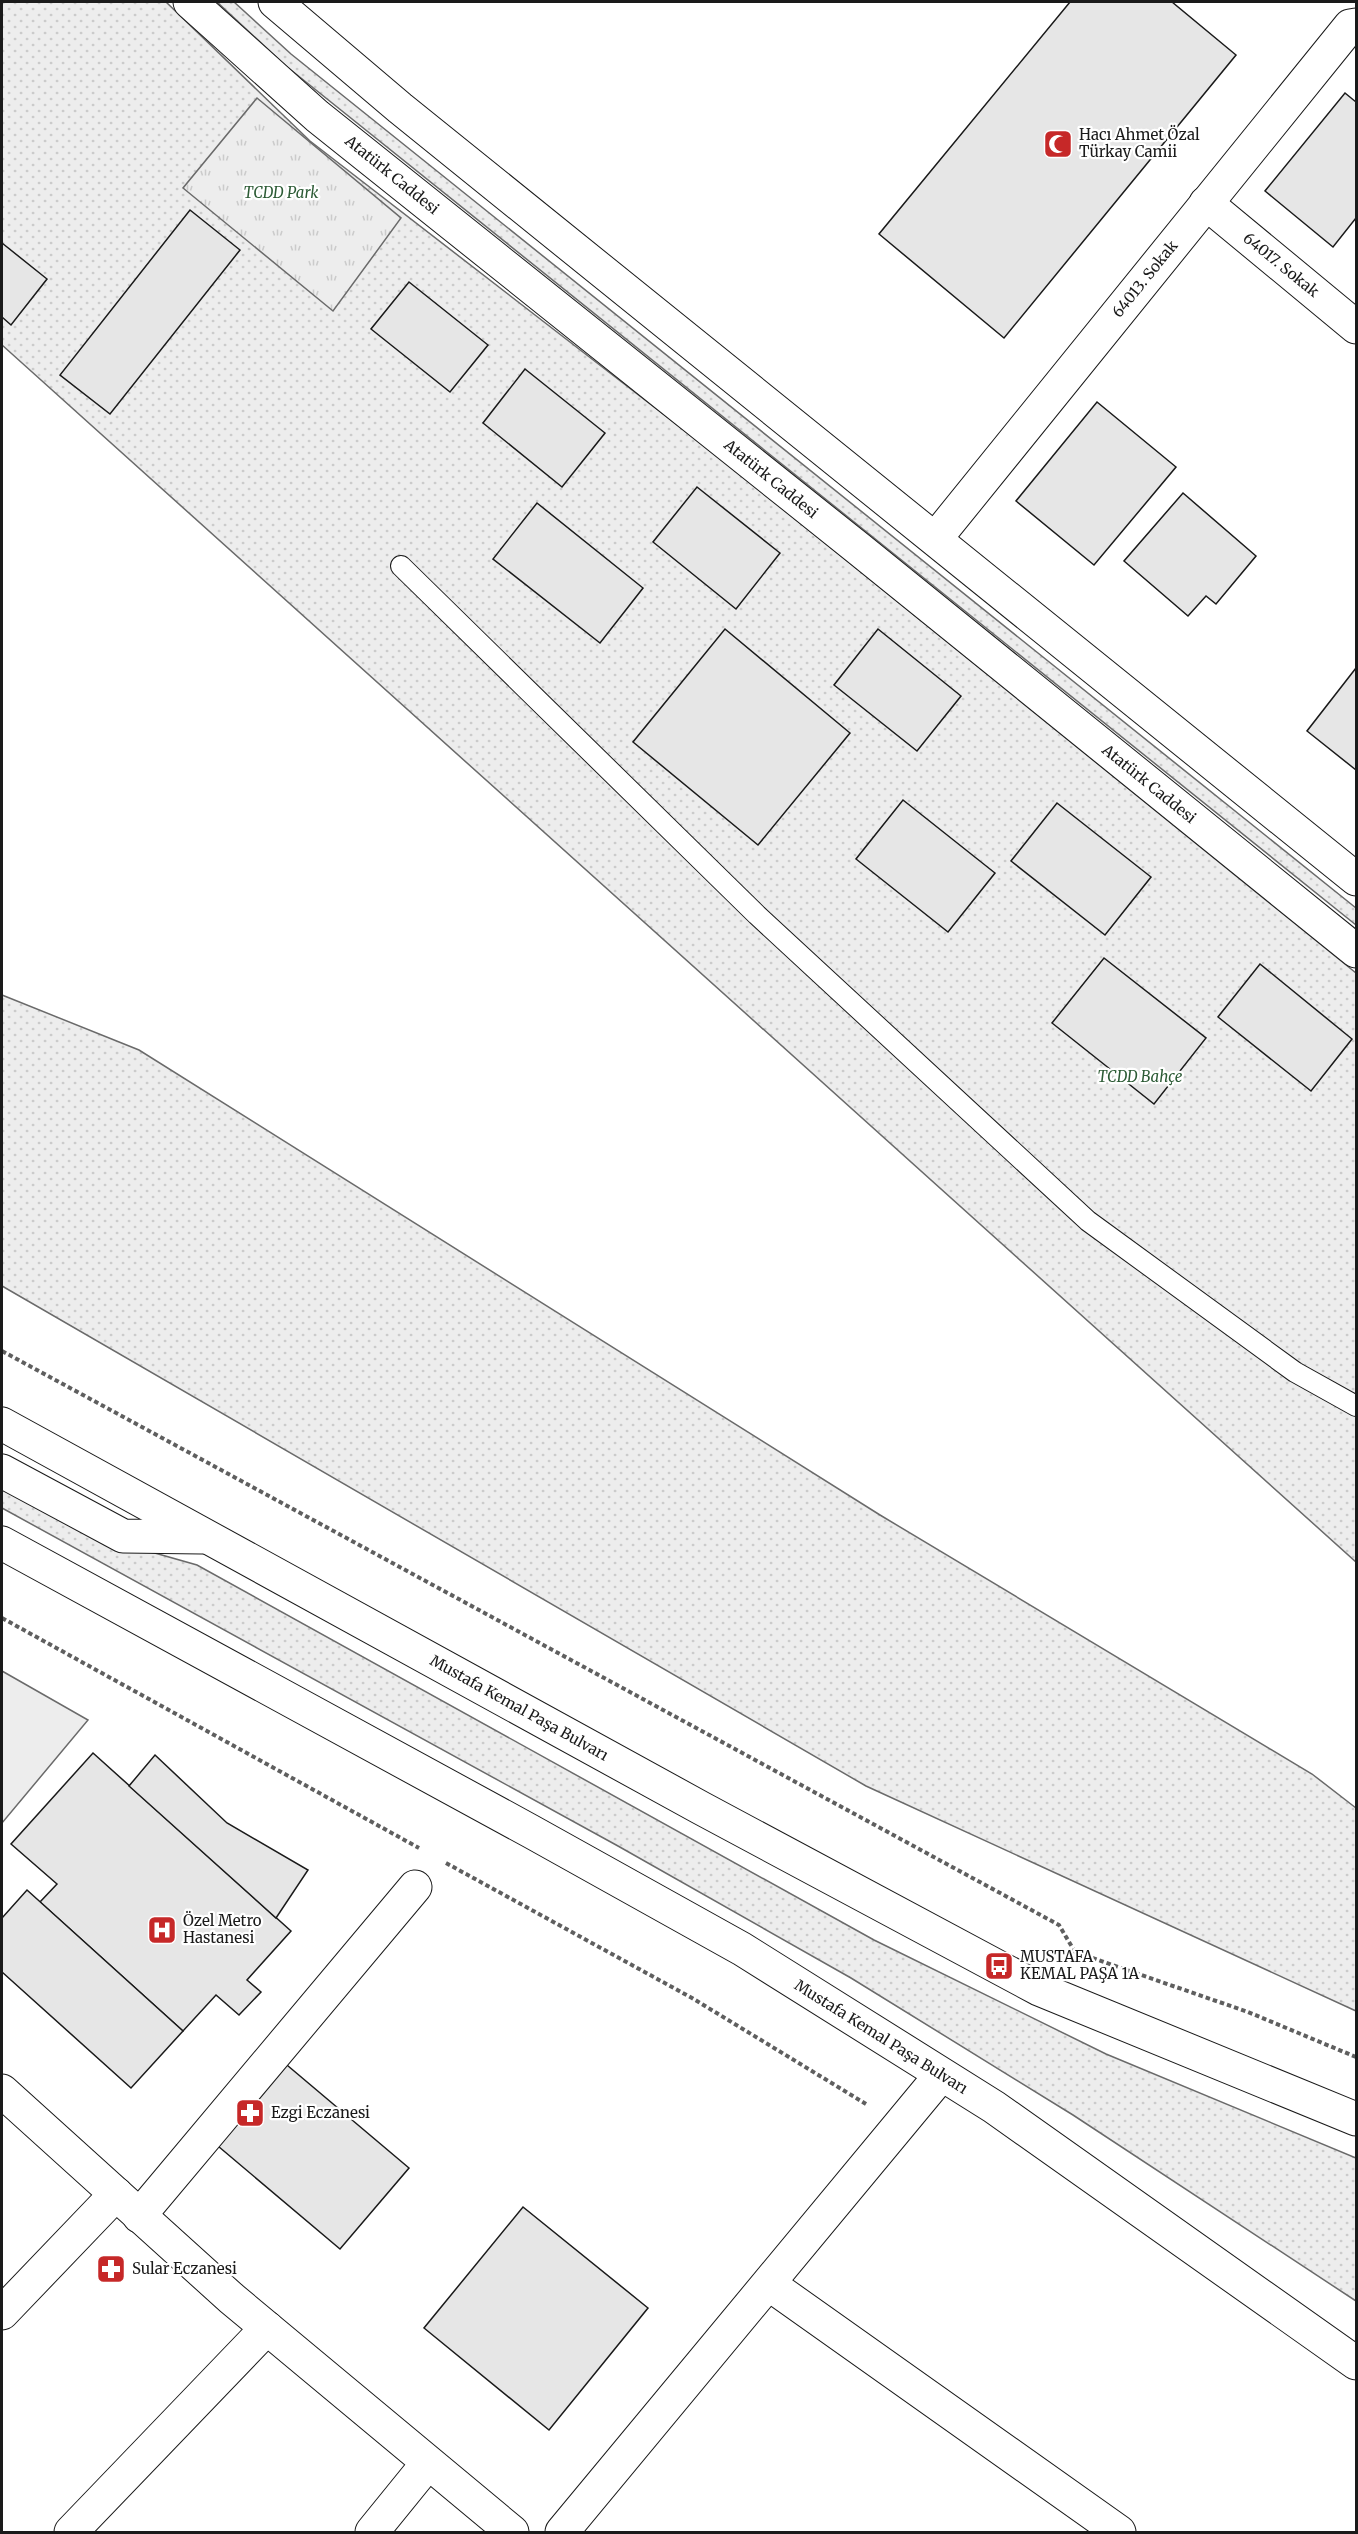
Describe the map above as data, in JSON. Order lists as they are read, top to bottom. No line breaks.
{"streets":{"main road":["Atatürk Caddesi","64017. Sokak","64013. Sokak","Mustafa Kemal Paşa Bulvarı"]},"crossings":[["64017. Sokak","64013. Sokak"]],"parks":["TCDD Park","TCDD Bahçe"],"places":{"mosque":["Hacı Ahmet Özal Türkay Camii"],"hospital":["Özel Metro Hastanesi"],"bus stop":["MUSTAFA KEMAL PAŞA 1A"],"pharmacy":["Ezgi Eczanesi","Sular Eczanesi"]}}
